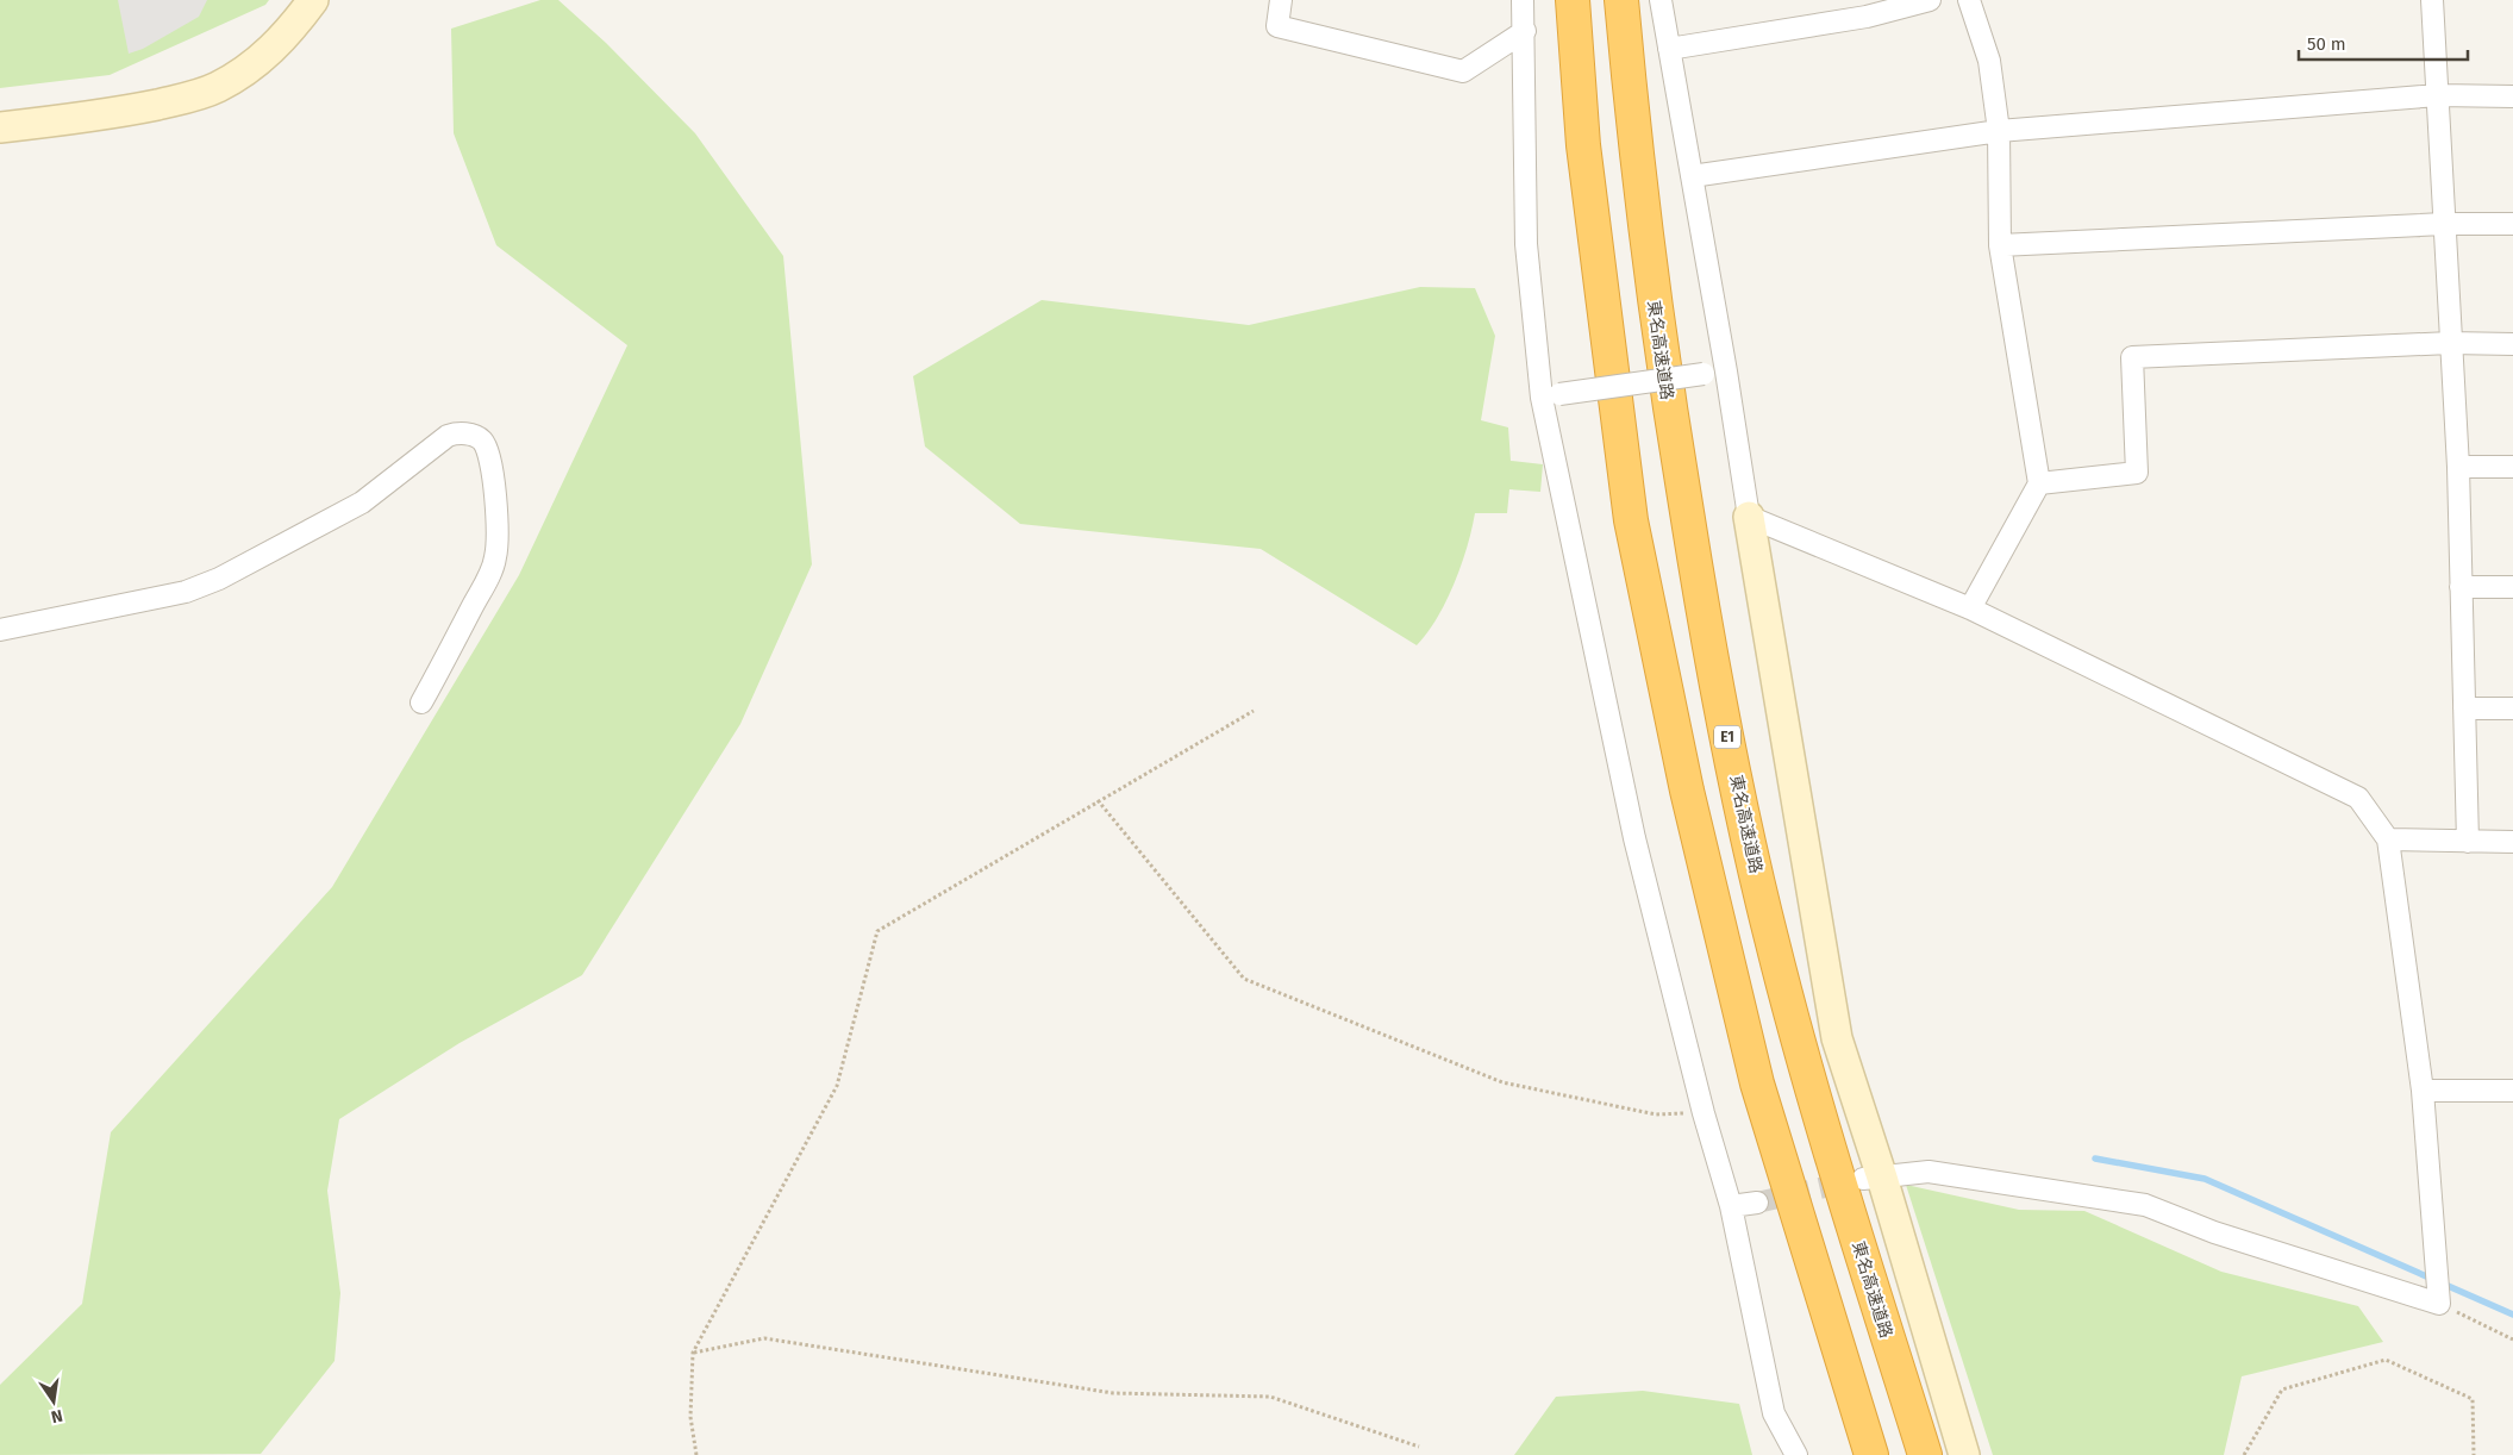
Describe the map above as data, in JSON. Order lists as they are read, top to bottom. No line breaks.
{"streets":{"highway":["東名高速道路","E1"]},"scale_bar":"50 m","north":"bottom"}
